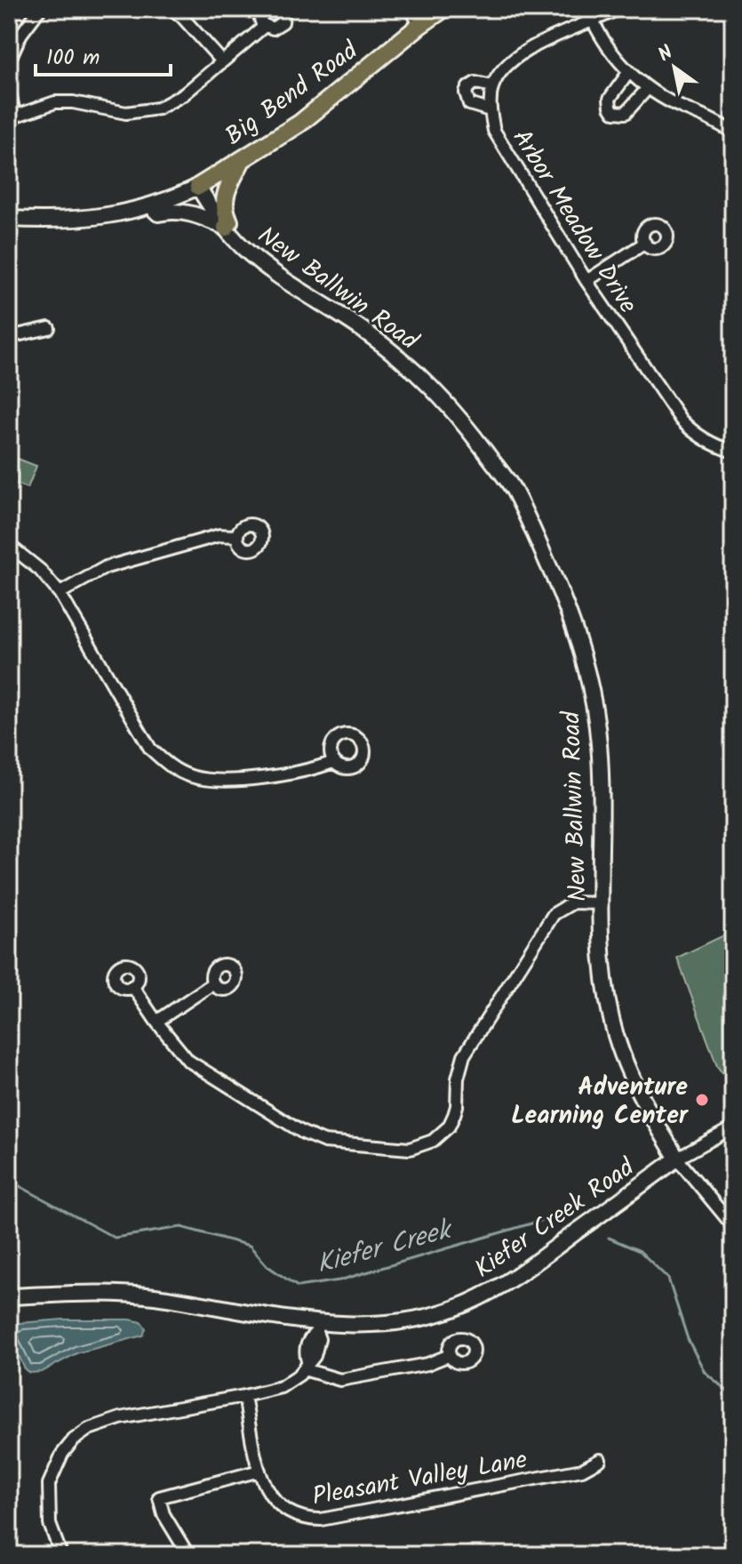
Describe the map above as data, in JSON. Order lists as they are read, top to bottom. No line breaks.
{"streets":{"main road":["Big Bend Road"],"street":["Arbor Meadow Drive","New Ballwin Road","Kiefer Creek Road","Pleasant Valley Lane"]},"crossings":[["Big Bend Road","New Ballwin Road"],["New Ballwin Road","Kiefer Creek Road"]],"water":["Kiefer Creek"],"places":["Adventure Learning Center"],"scale_bar":"100 m","north":"top left"}
